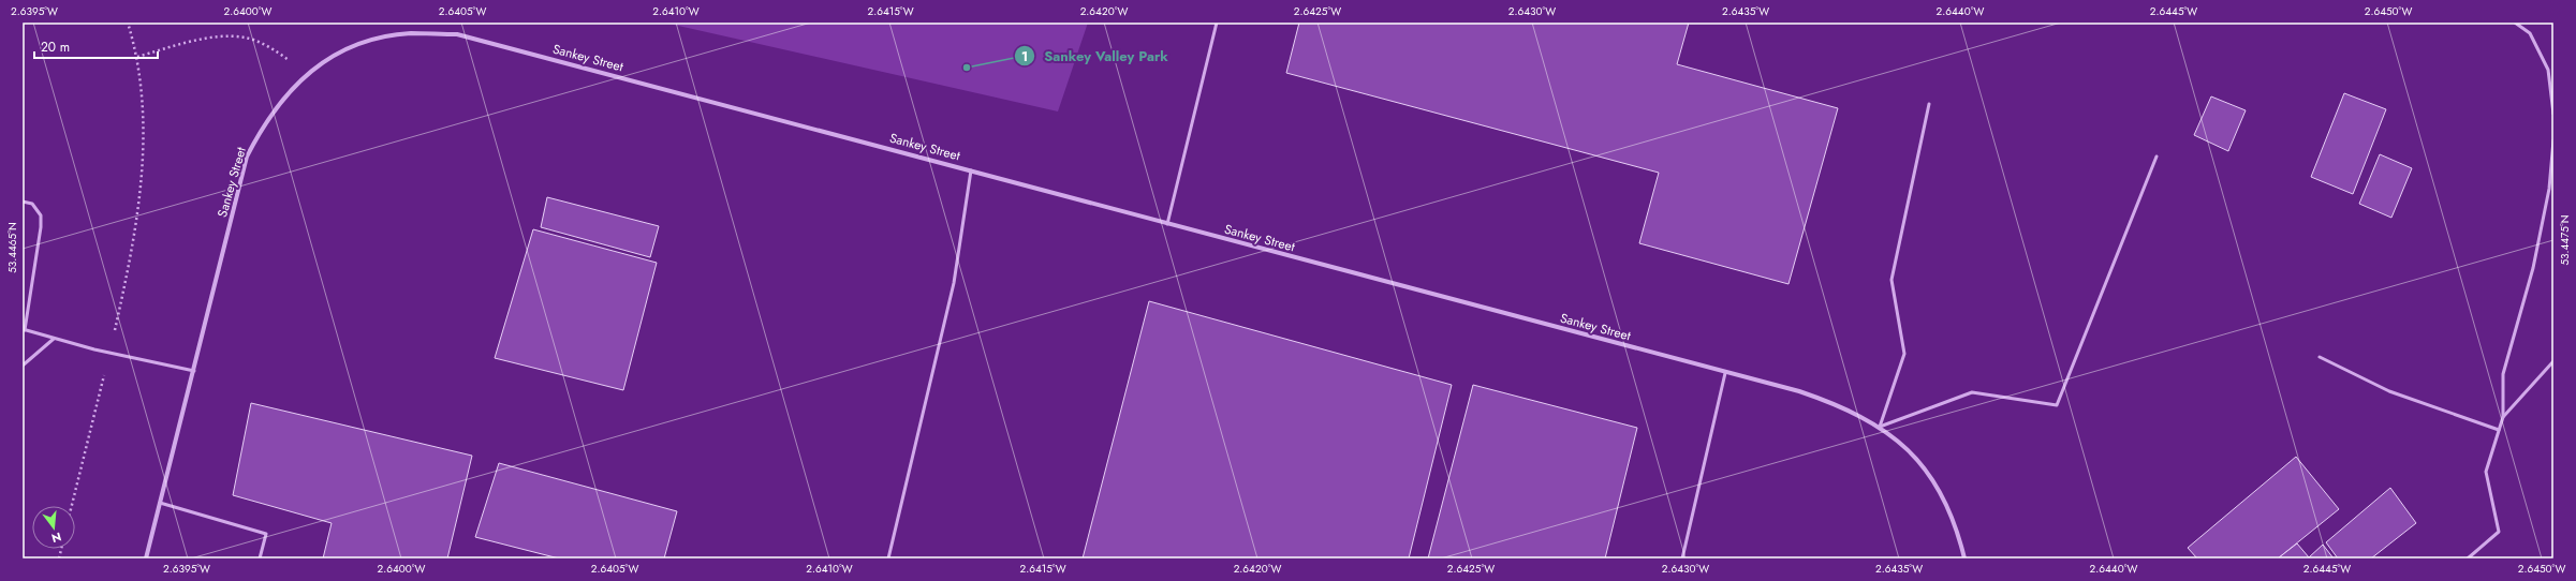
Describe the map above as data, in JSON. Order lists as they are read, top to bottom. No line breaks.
{"streets":{"street":["Sankey Street"]},"places":["Sankey Valley Park"],"scale_bar":"20 m","north":"bottom","coordinates":["2.6395°W","2.6400°W","2.6405°W","2.6410°W","2.6415°W","2.6420°W","2.6425°W","2.6430°W","2.6435°W","2.6440°W","2.6445°W","2.6450°W","53.4475°N","53.4465°N"]}
